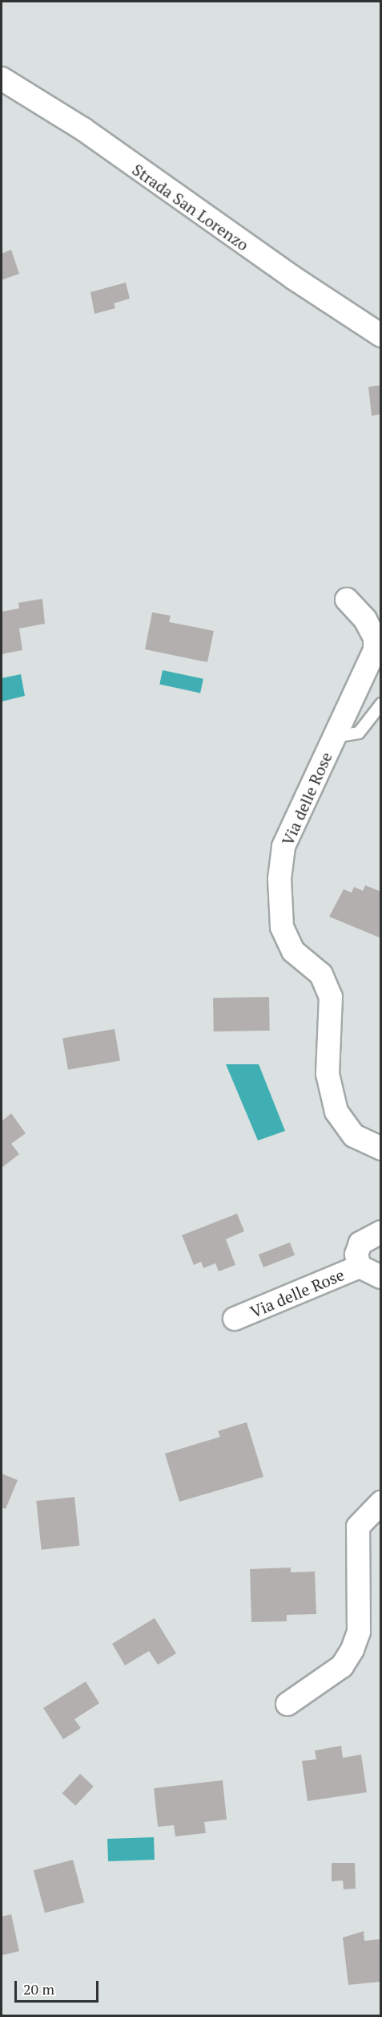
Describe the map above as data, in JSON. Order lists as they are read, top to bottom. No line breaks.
{"streets":{"street":["Strada San Lorenzo","Via delle Rose"]},"scale_bar":"20 m"}
